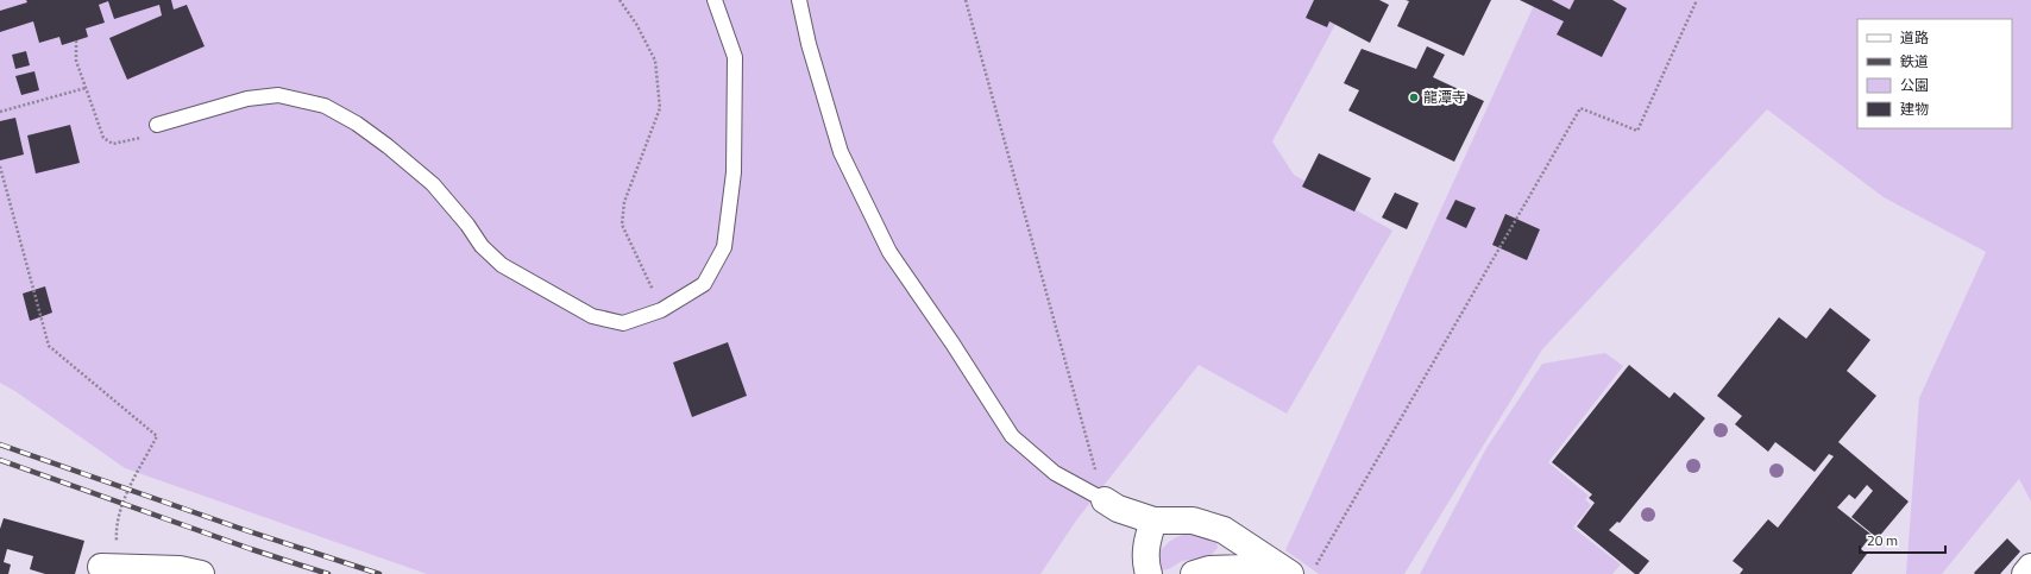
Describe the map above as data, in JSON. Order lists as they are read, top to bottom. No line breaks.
{"places":["龍潭寺"],"legend":["道路","鉄道","公園","建物"],"scale_bar":"20 m"}
